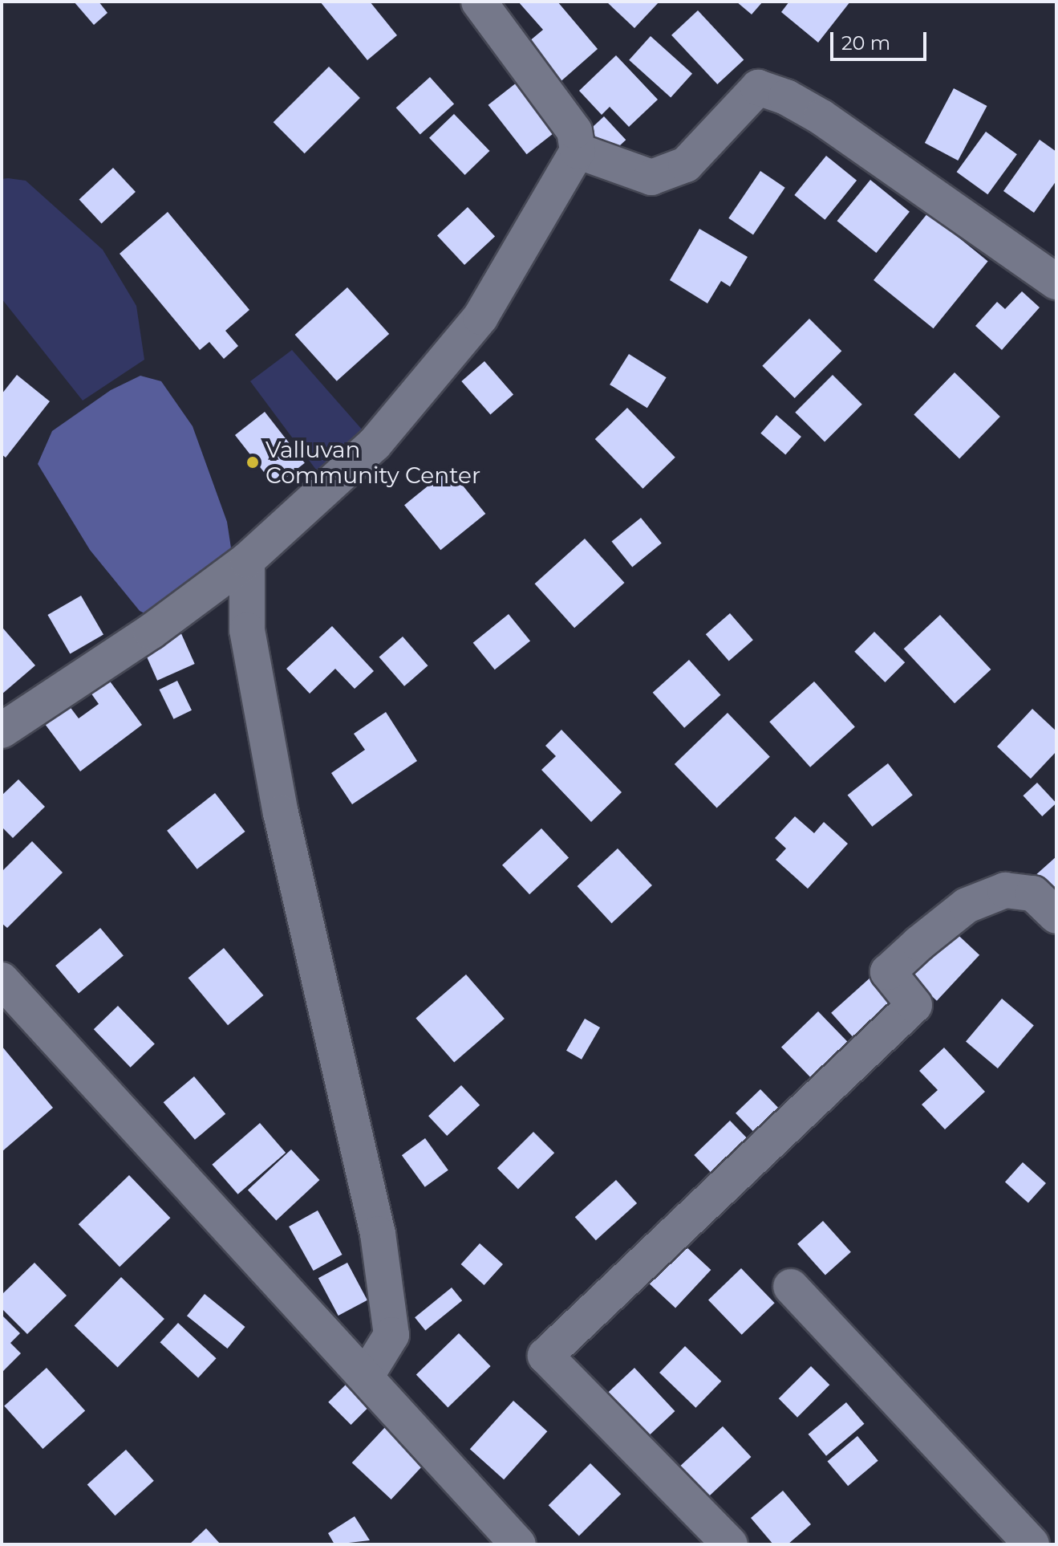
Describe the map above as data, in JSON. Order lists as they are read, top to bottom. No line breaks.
{"places":["Valluvan Community Center"],"scale_bar":"20 m"}
